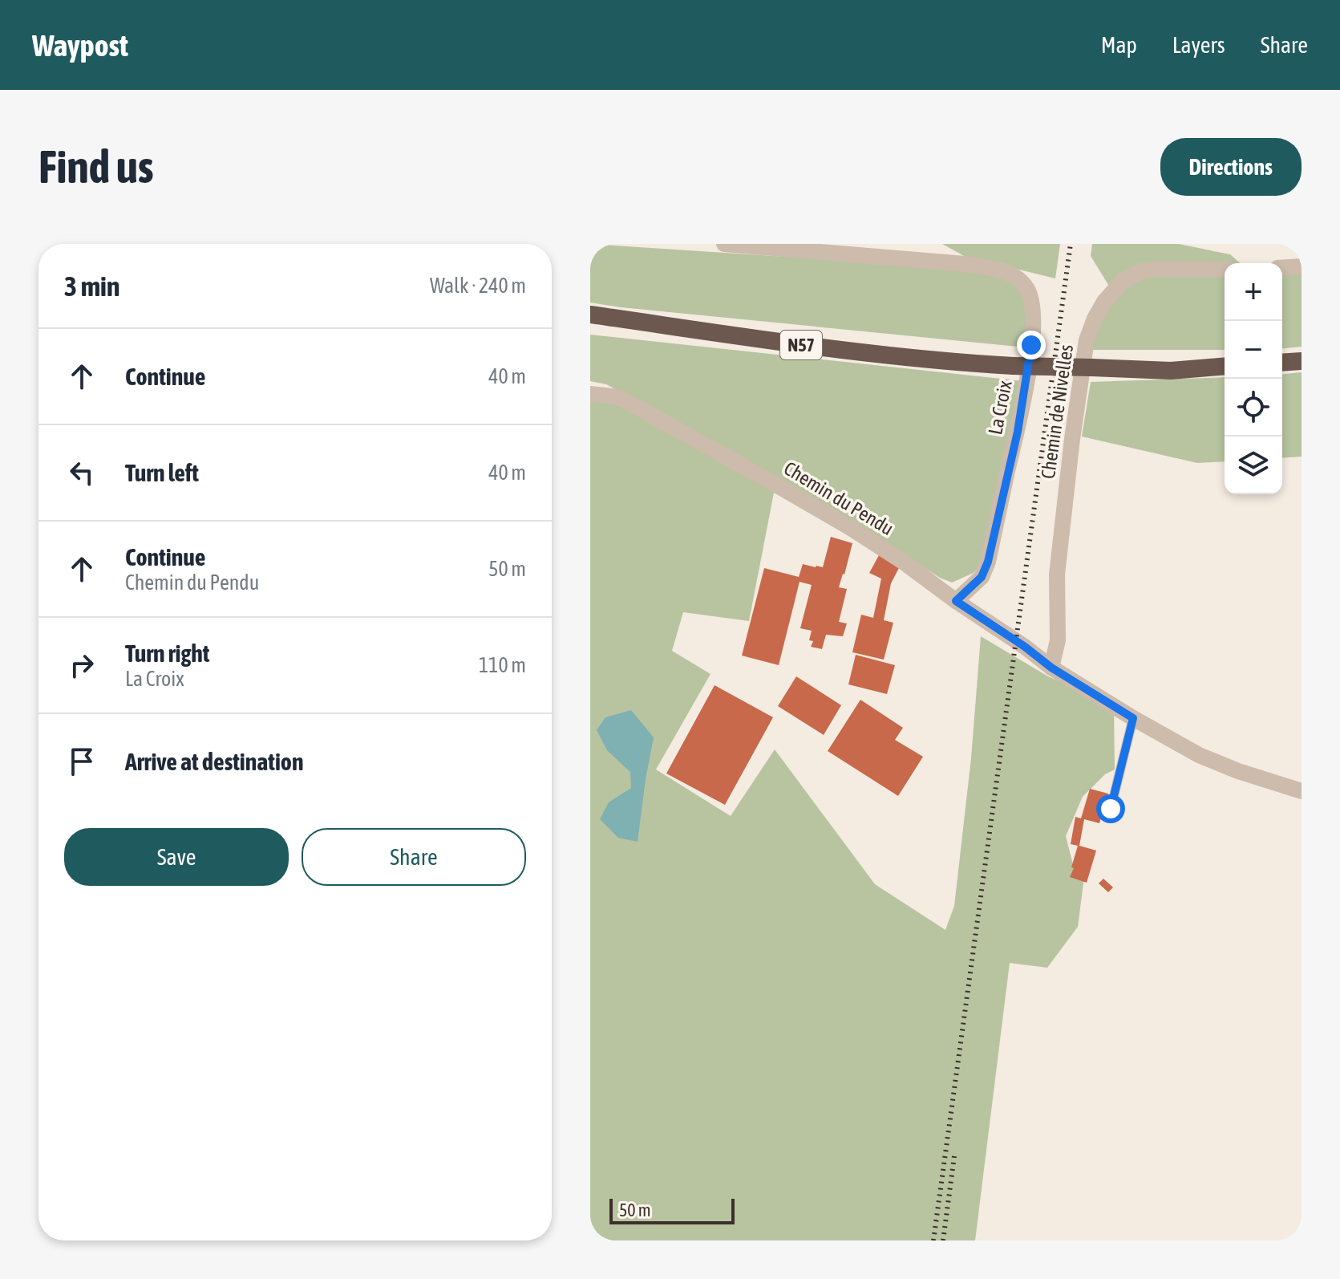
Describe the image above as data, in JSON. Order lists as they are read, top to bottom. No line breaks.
{"streets":{"highway":["N57"],"street":["La Croix","Chemin de Nivelles","Chemin du Pendu"]},"crossings":[["La Croix","Chemin du Pendu"],["Chemin de Nivelles","Chemin du Pendu"]],"scale_bar":"50 m","page":{"header":"Waypost","nav":["Map","Layers","Share"],"buttons":["Directions",["Save","Share"]],"title":"Find us","heading":["3 min","Walk · 240 m"],"map_buttons":["+","−"],"list":[["Continue","40 m"],["Turn left","40 m"],["Continue","Chemin du Pendu","50 m"],["Turn right","La Croix","110 m"],"Arrive at destination"],"scale":"50 m"}}
